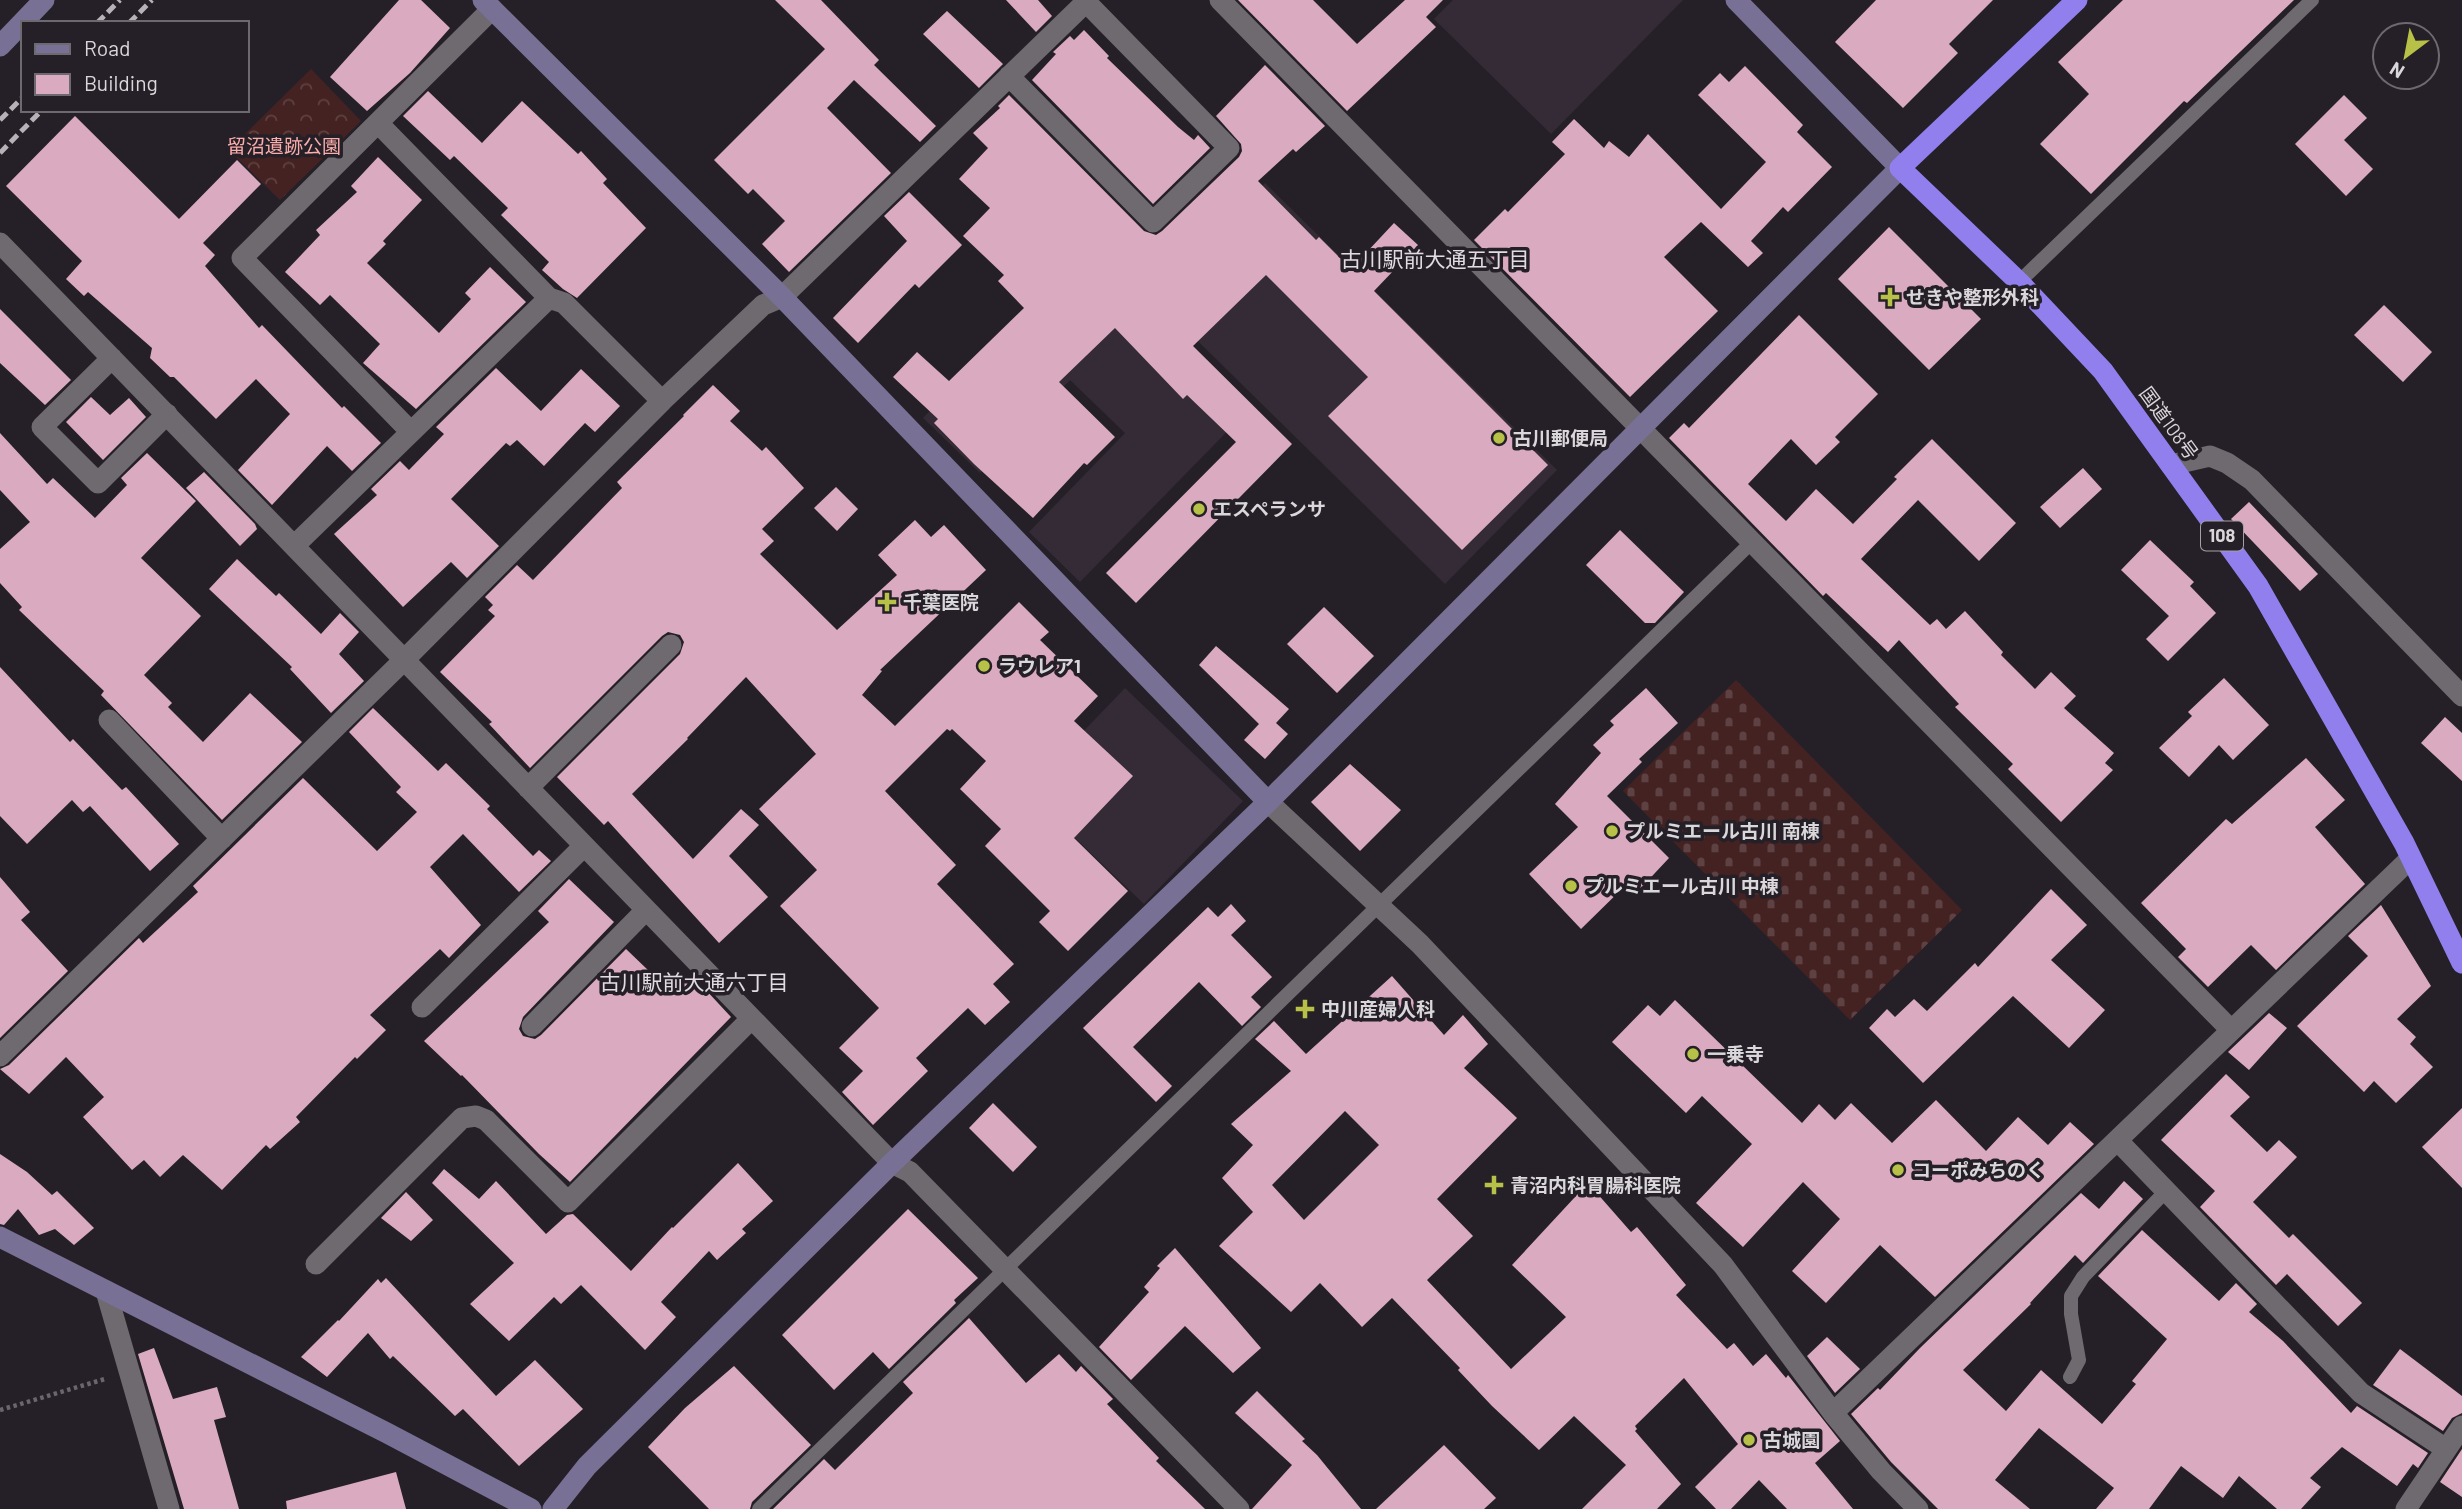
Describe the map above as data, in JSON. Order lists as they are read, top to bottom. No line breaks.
{"streets":{"highway":["国道108号","108"]},"districts":["古川駅前大通五丁目","古川駅前大通六丁目"],"parks":["留沼遺跡公園"],"places":{"health":["せきや整形外科","千葉医院","中川産婦人科","青沼内科胃腸科医院"],"other":["古川郵便局","エスペランサ","ラウレア1","プルミエール古川 南棟","プルミエール古川 中棟","一乗寺","コーポみちのく","古城園"]},"legend":["Road","Building"],"north":"bottom left"}
